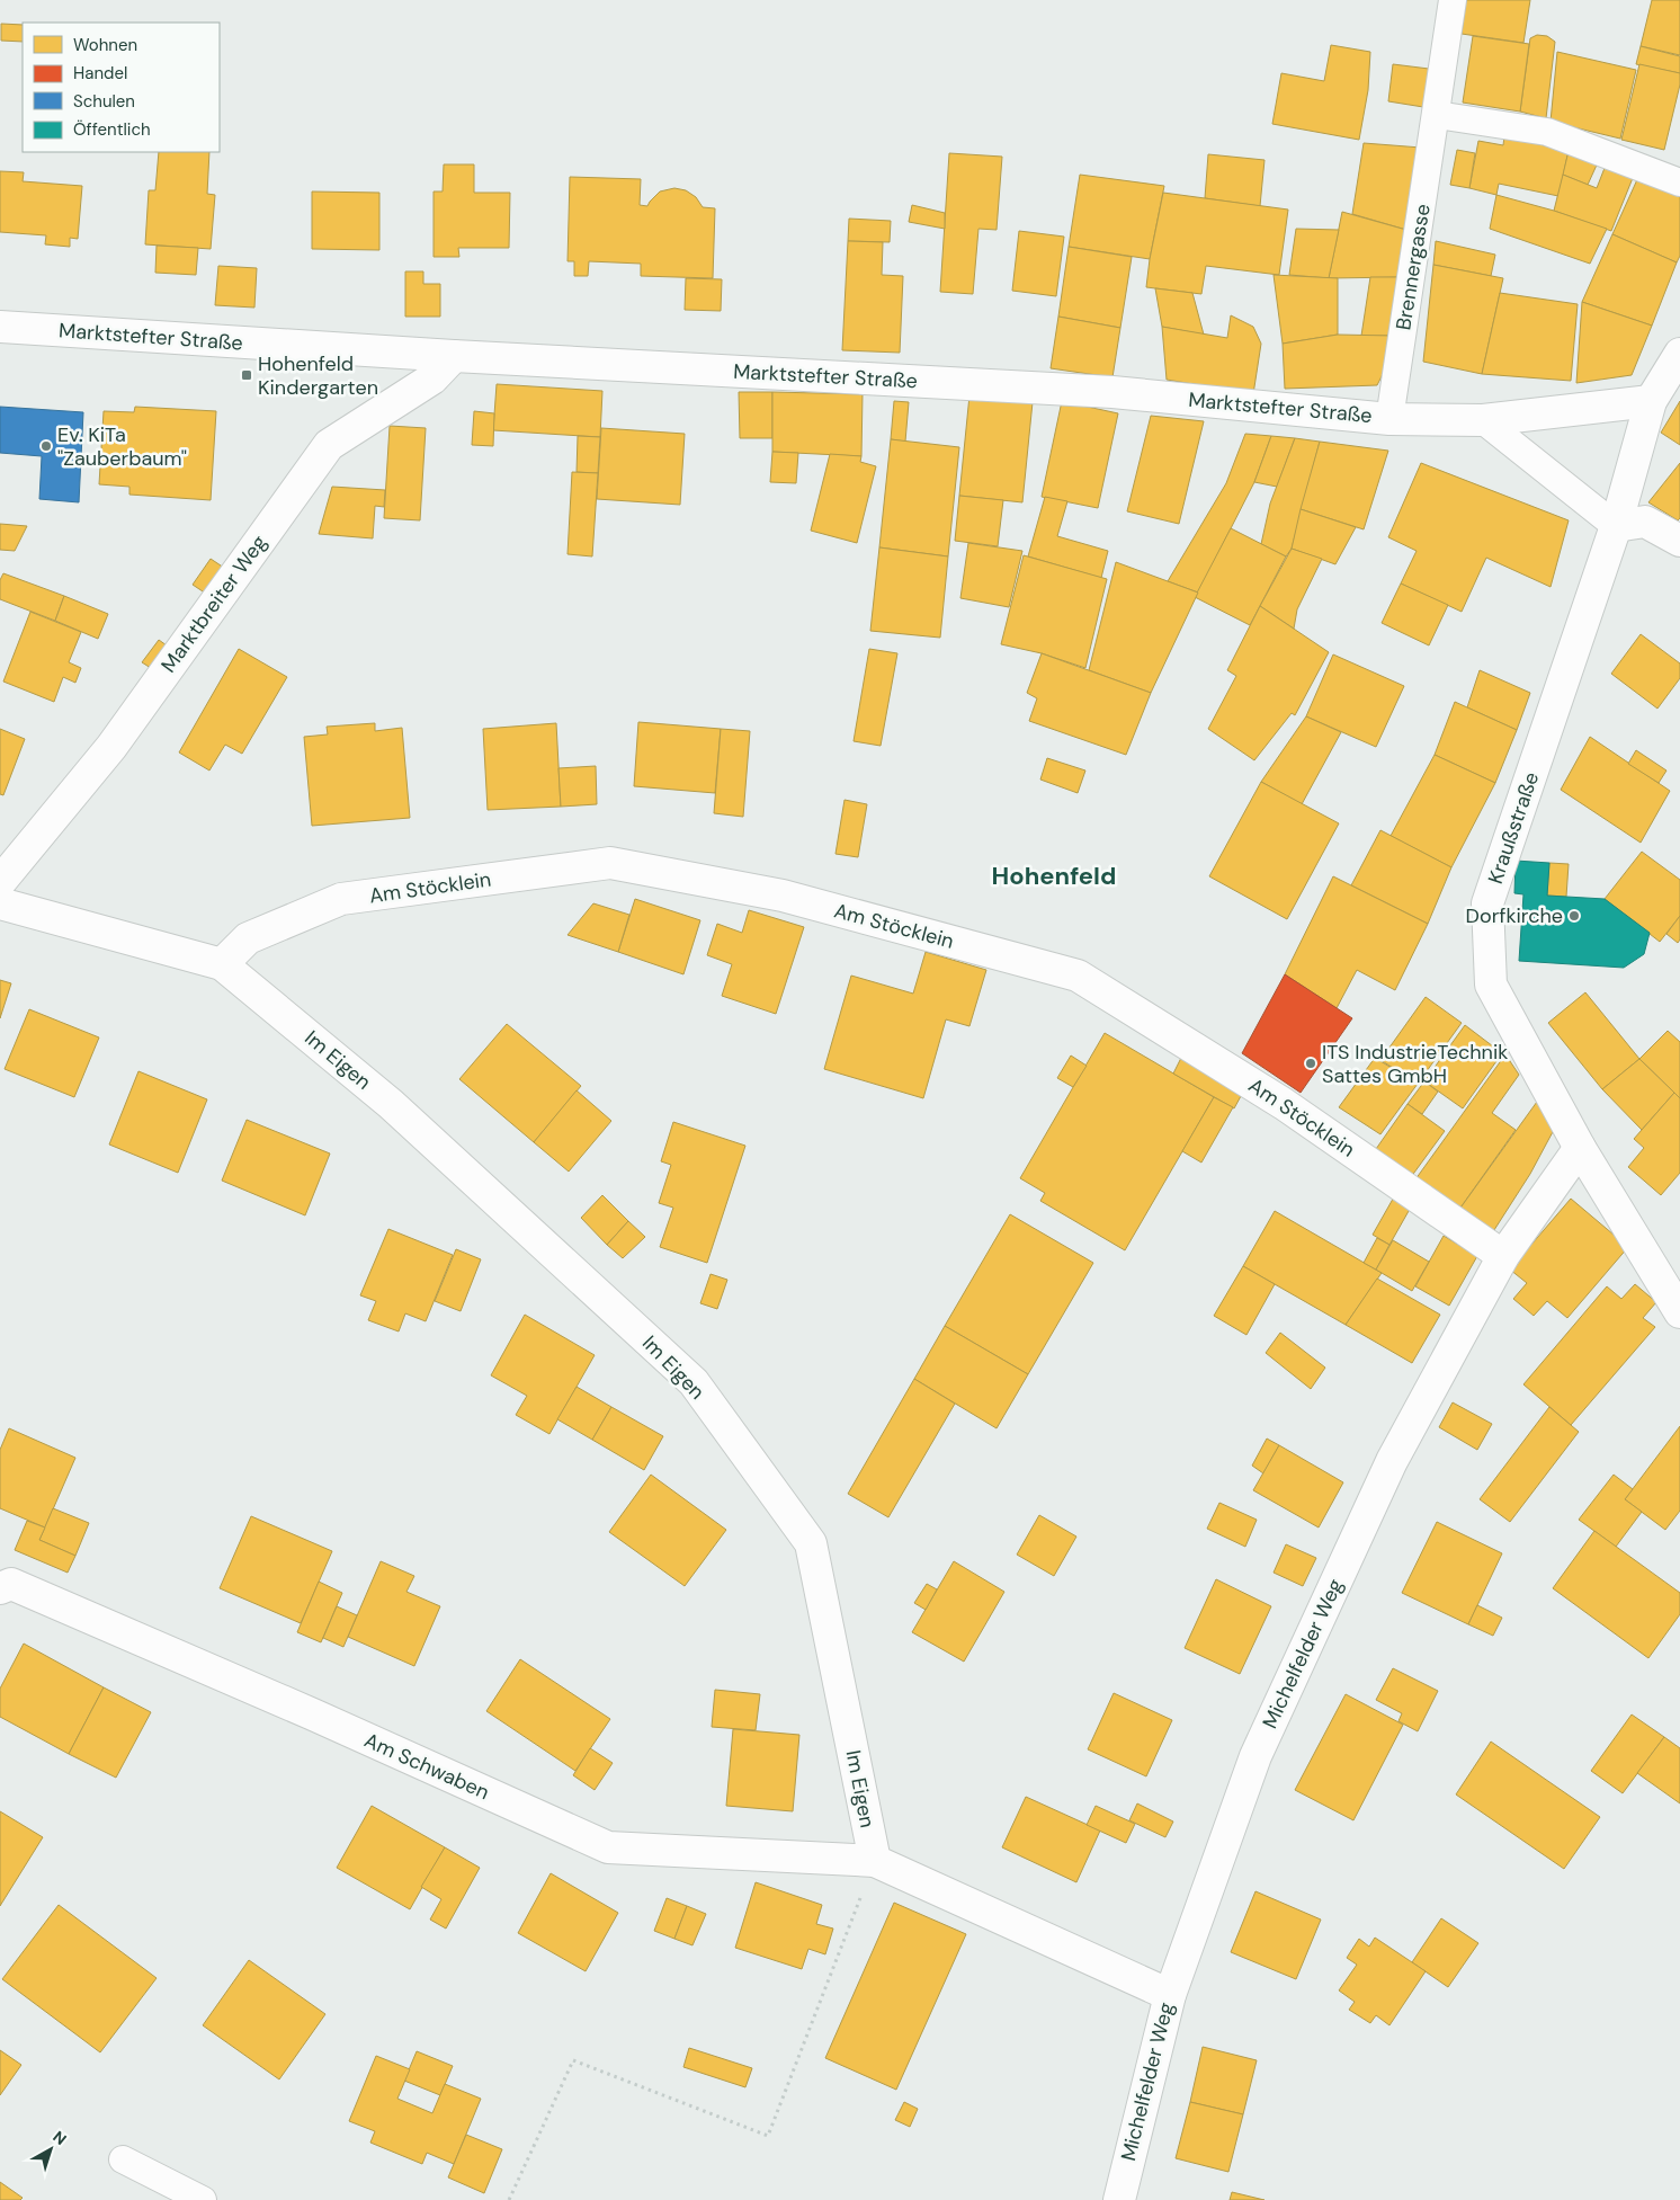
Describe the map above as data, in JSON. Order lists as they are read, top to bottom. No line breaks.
{"streets":{"street":["Marktstefter Straße","Marktbreiter Weg","Kraußstraße","Am Stöcklein","Im Eigen","Michelfelder Weg","Am Schwaben"],"lane":["Brennergasse"]},"crossings":[["Brennergasse","Marktstefter Straße"],["Marktstefter Straße","Marktbreiter Weg"],["Marktstefter Straße","Kraußstraße"],["Kraußstraße","Michelfelder Weg"],["Am Stöcklein","Im Eigen"],["Am Stöcklein","Michelfelder Weg"],["Im Eigen","Am Schwaben"]],"districts":["Hohenfeld"],"places":{"transit":["Hohenfeld Kindergarten"],"other":["Ev. KiTa \"Zauberbaum\"","Dorfkirche","ITS IndustrieTechnik Sattes GmbH"]},"legend":["Wohnen","Handel","Schulen","Öffentlich"],"north":"top right"}
